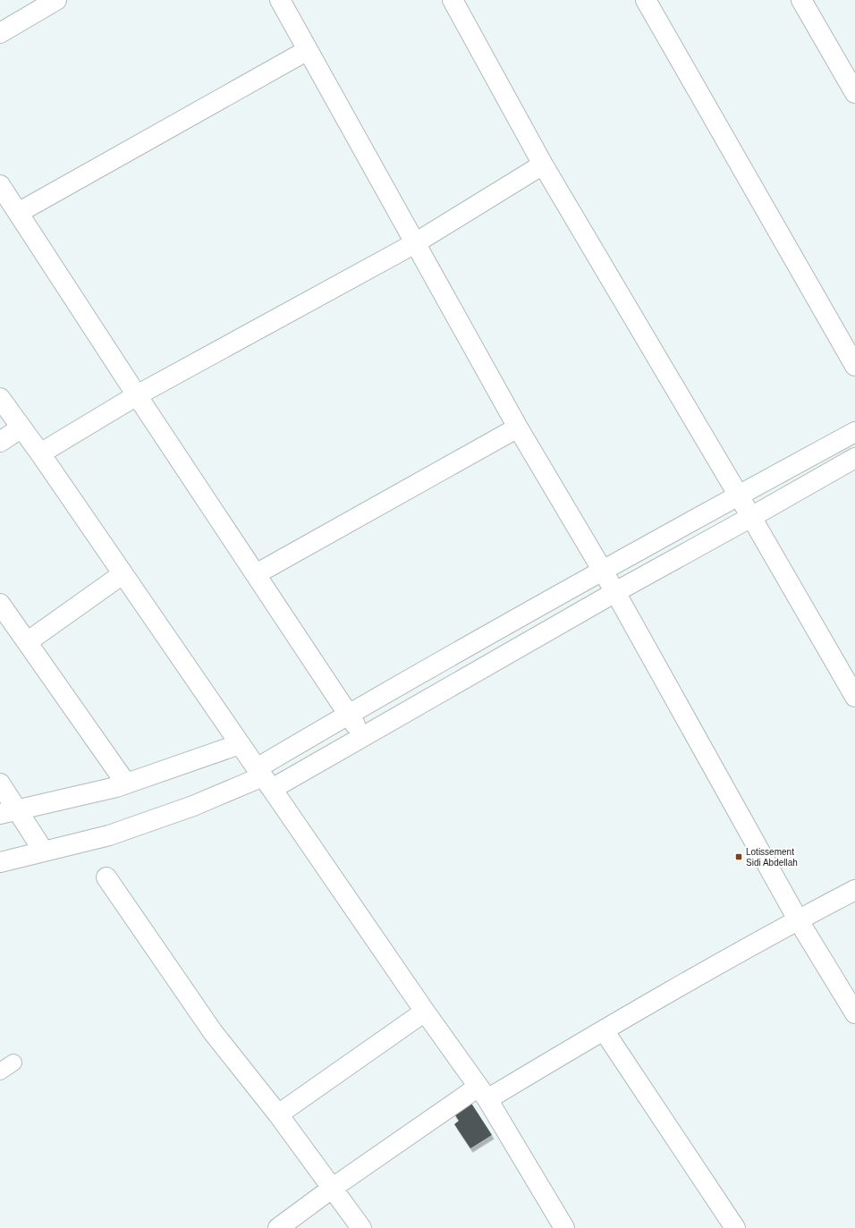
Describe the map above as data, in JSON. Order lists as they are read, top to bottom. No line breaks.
{"places":{"transit":["Lotissement Sidi Abdellah"]}}
